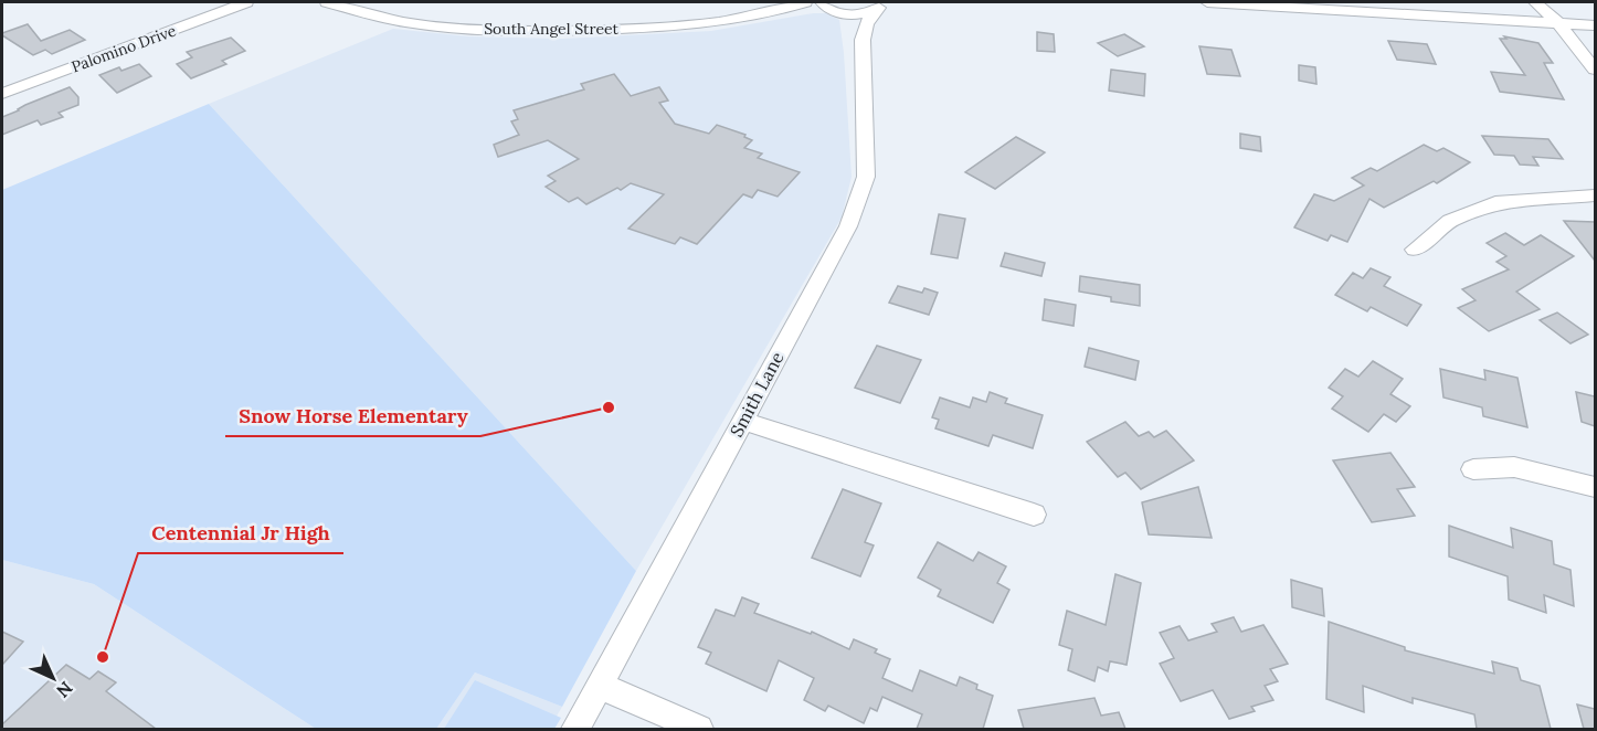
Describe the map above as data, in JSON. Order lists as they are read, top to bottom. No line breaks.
{"streets":{"street":["South Angel Street","Palomino Drive","Smith Lane"]},"crossings":[["South Angel Street","Smith Lane"]],"places":["Snow Horse Elementary","Centennial Jr High"],"north":"bottom right"}
